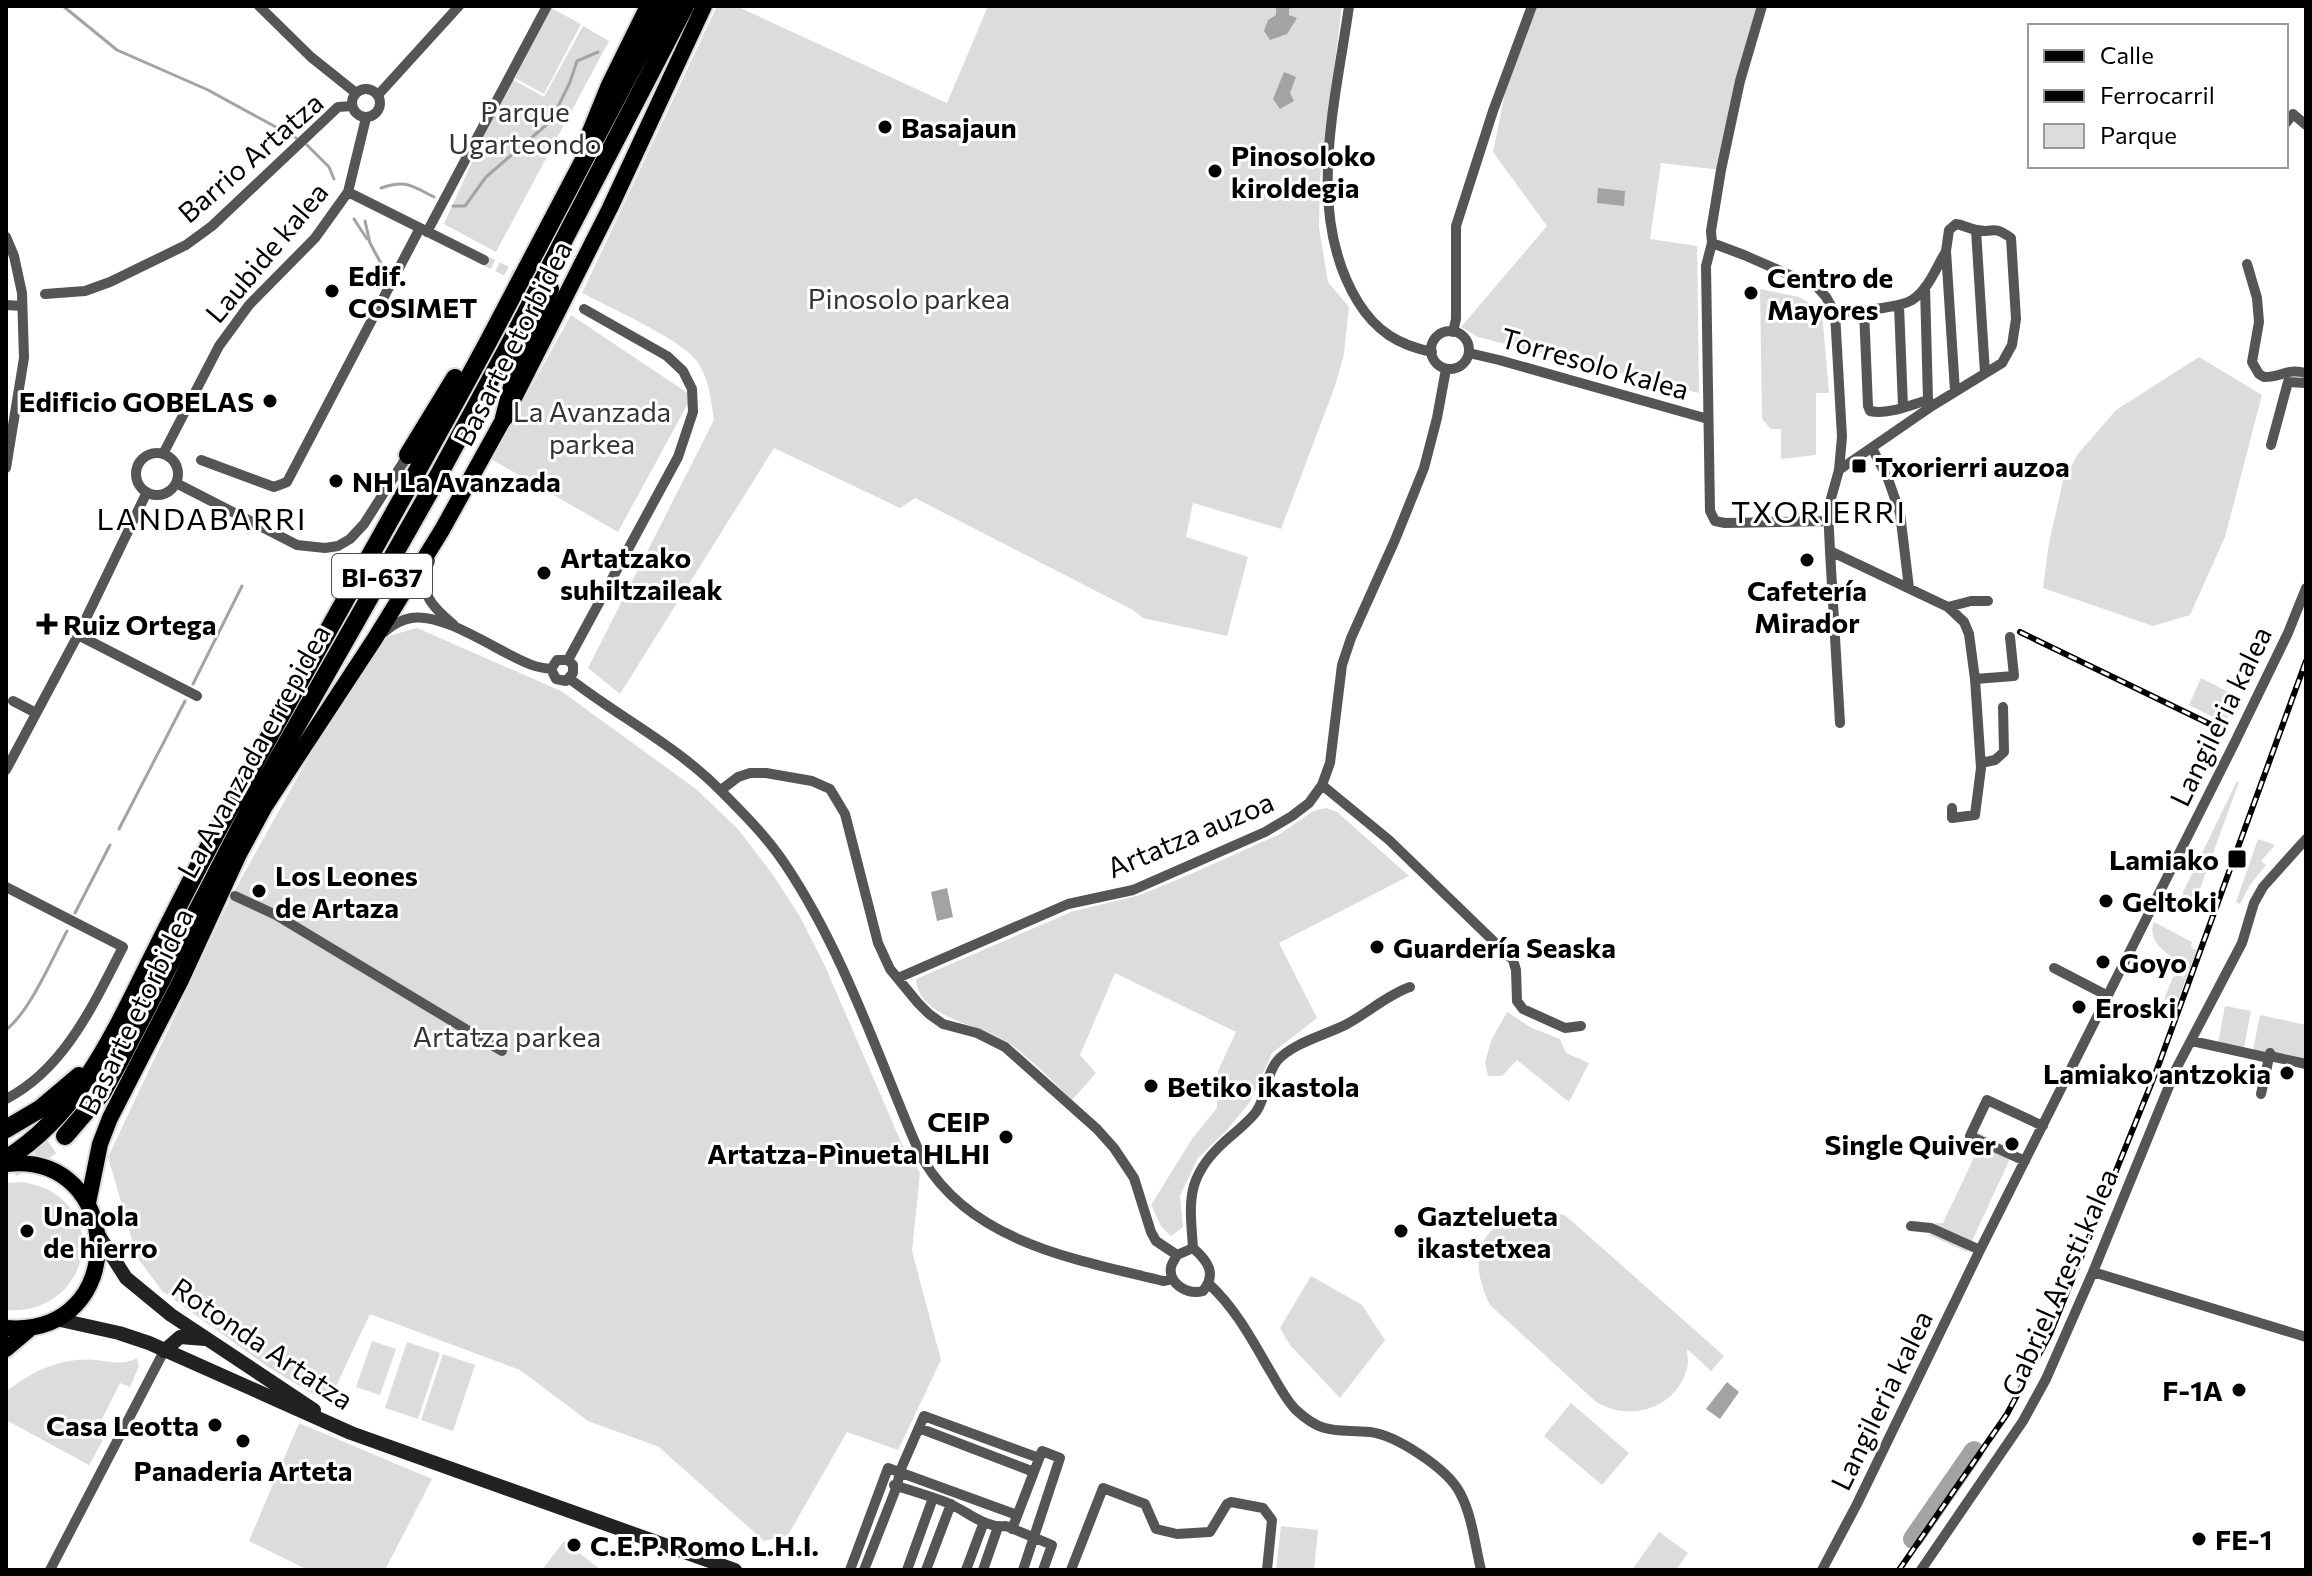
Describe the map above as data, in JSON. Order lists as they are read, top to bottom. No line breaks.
{"streets":{"highway":["BI-637","La Avanzada errepidea"],"main road":["Basarte etorbidea","Rotonda Artatza"],"street":["Barrio Artatza","Laubide kalea","Torresolo kalea","Langileria kalea","Artatza auzoa","Gabriel Aresti kalea"]},"crossings":[["Barrio Artatza","Laubide kalea"],["Basarte etorbidea","La Avanzada errepidea"],["Basarte etorbidea","Rotonda Artatza"],["BI-637","La Avanzada errepidea"]],"districts":["TXORIERRI","LANDABARRI"],"parks":["Parque Ugarteondo","Pinosolo parkea","La Avanzada parkea","Artatza parkea"],"places":{"other":["Basajaun","Pinosoloko kiroldegia","Edif. COSIMET","Centro de Mayores","Edificio GOBELAS","NH La Avanzada","Cafetería Mirador","Artatzako suhiltzaileak","Los Leones de Artaza","Geltoki","Guardería Seaska","Goyo","Eroski","Lamiako antzokia","Betiko ikastola","CEIP Artatza-Pìnueta HLHI","Single Quiver","Una ola de hierro","Gaztelueta ikastetxea","F-1A","Casa Leotta","Panaderia Arteta","FE-1","C.E.P. Romo L.H.I."],"transit":["Txorierri auzoa","Lamiako"],"health":["Ruiz Ortega"]},"legend":["Calle","Ferrocarril","Parque"]}
